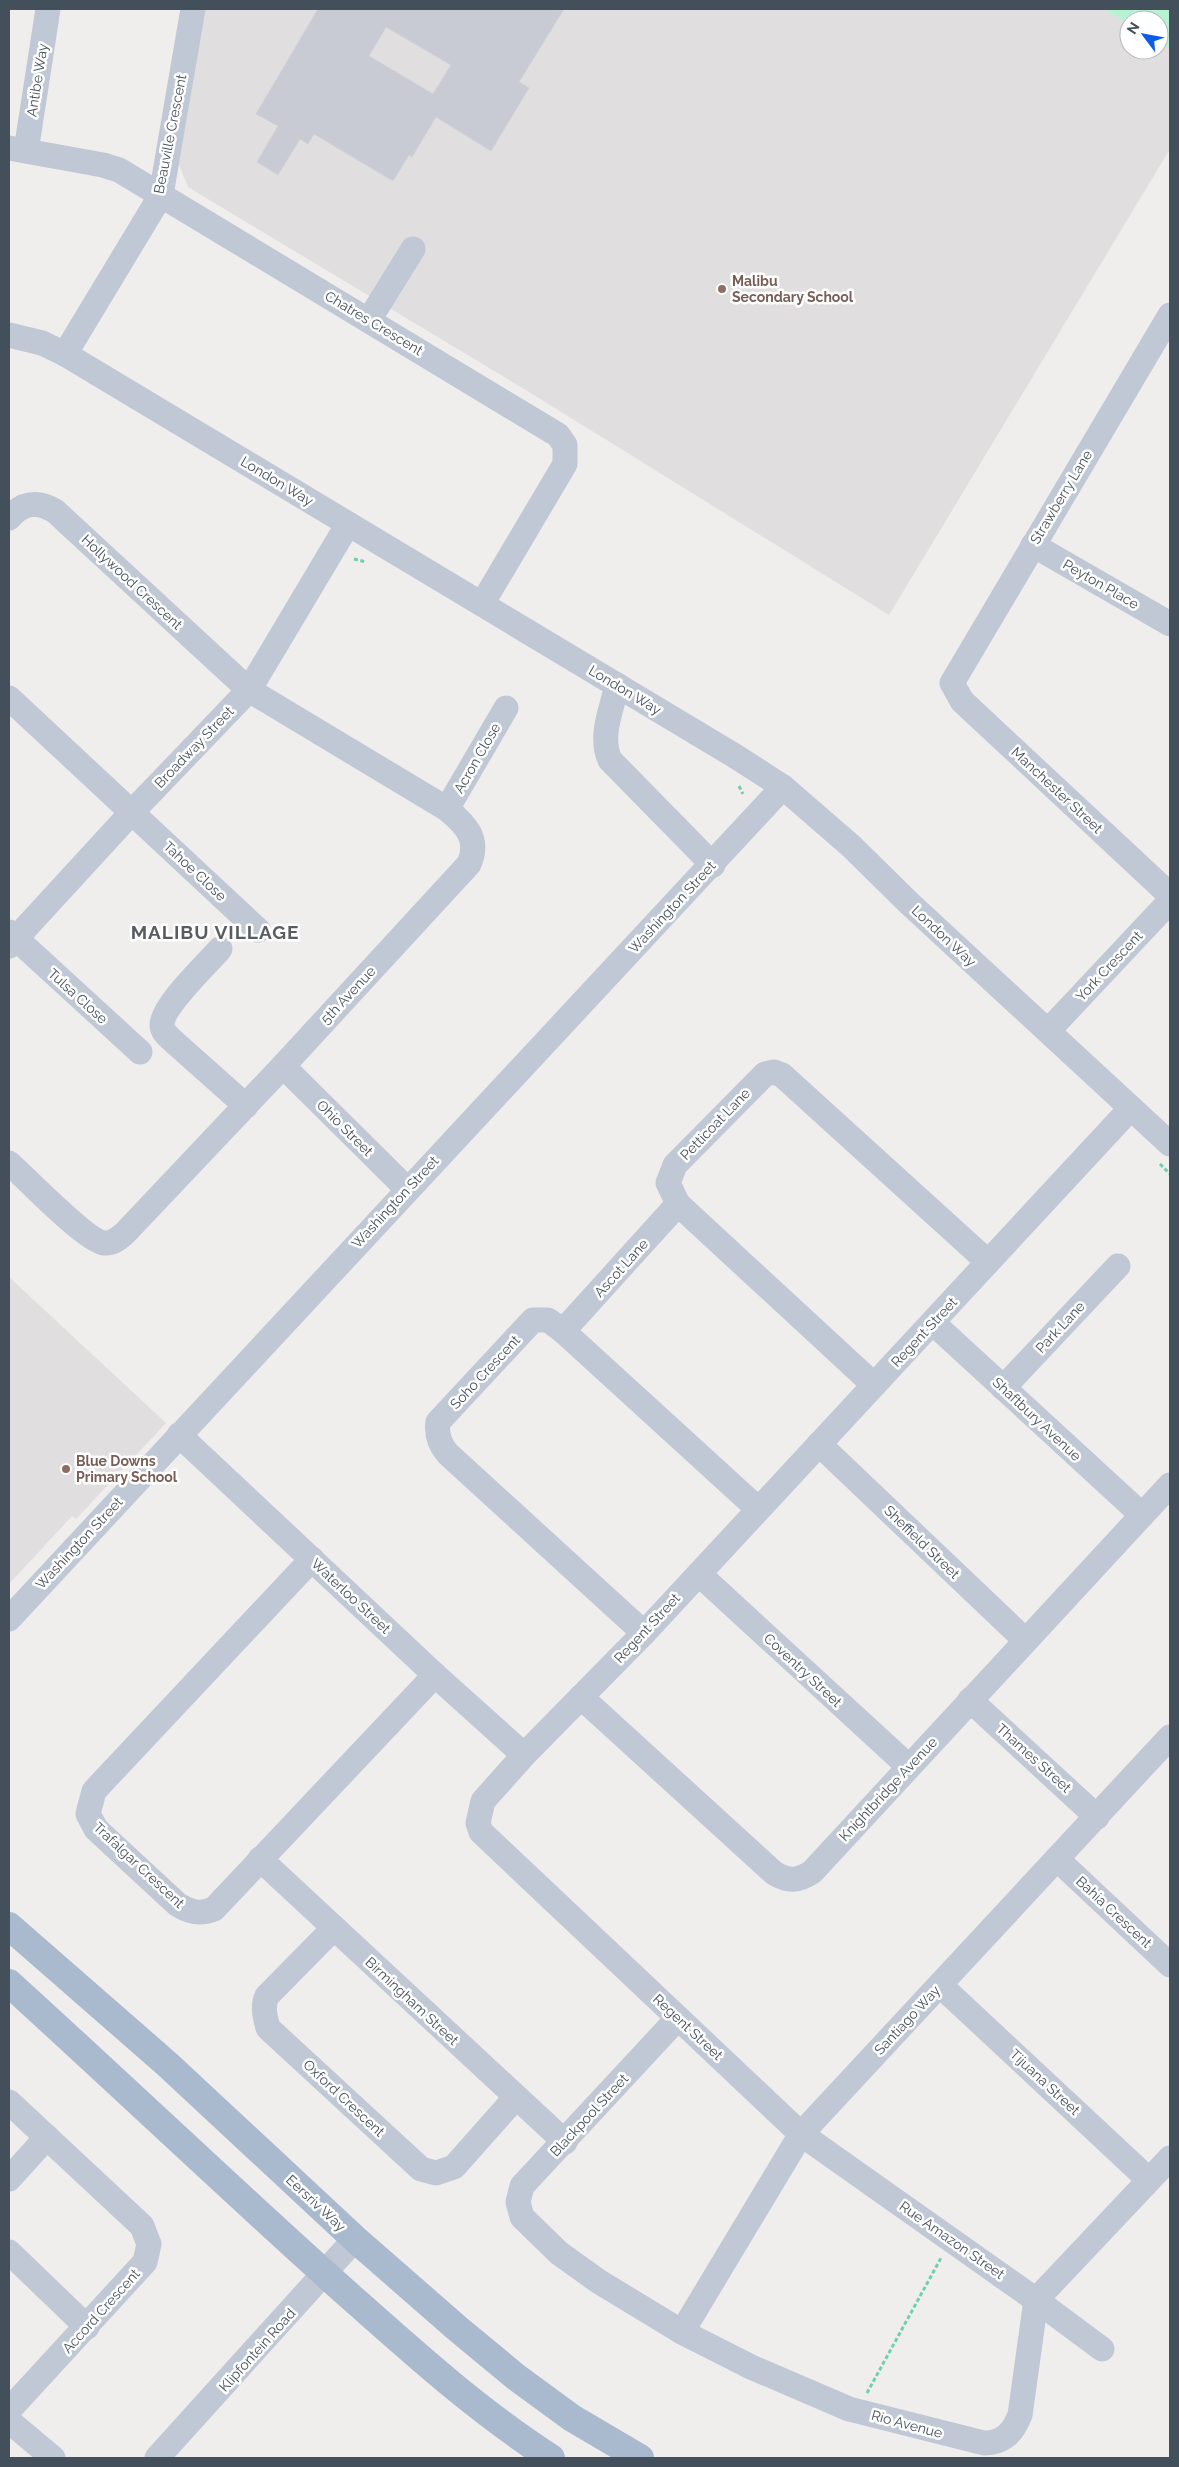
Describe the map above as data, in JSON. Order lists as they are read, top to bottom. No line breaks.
{"streets":{"main road":["Eersriv Way"],"street":["Antibe Way","Beauville Crescent","Chatres Crescent","London Way","Strawberry Lane","Hollywood Crescent","Peyton Place","Broadway Street","Acron Close","Manchester Street","Tahoe Close","Washington Street","York Crescent","5th Avenue","Tulsa Close","Petticoat Lane","Ohio Street","Ascot Lane","Park Lane","Regent Street","Soho Crescent","Shaftbury Avenue","Sheffield Street","Waterloo Street","Coventry Street","Thames Street","Knightbridge Avenue","Trafalgar Crescent","Bahia Crescent","Birmingham Street","Santiago Way","Tijuana Street","Oxford Crescent","Blackpool Street","Rue Amazon Street","Accord Crescent","Klipfontein Road","Rio Avenue"]},"crossings":[["Antibe Way","Chatres Crescent"],["Beauville Crescent","Chatres Crescent"],["Beauville Crescent","London Way"],["Chatres Crescent","London Way"],["London Way","Broadway Street"],["London Way","Washington Street"],["London Way","York Crescent"],["London Way","Regent Street"],["Strawberry Lane","Peyton Place"],["Strawberry Lane","Manchester Street"],["Hollywood Crescent","Broadway Street"],["Hollywood Crescent","5th Avenue"],["Broadway Street","Tahoe Close"],["Broadway Street","5th Avenue"],["Broadway Street","Tulsa Close"],["Acron Close","5th Avenue"],["Washington Street","Ohio Street"],["Washington Street","Waterloo Street"],["5th Avenue","Ohio Street"],["Petticoat Lane","Ascot Lane"],["Petticoat Lane","Regent Street"],["Ascot Lane","Soho Crescent"],["Park Lane","Shaftbury Avenue"],["Regent Street","Soho Crescent"],["Regent Street","Shaftbury Avenue"],["Regent Street","Sheffield Street"],["Regent Street","Waterloo Street"],["Regent Street","Coventry Street"],["Regent Street","Knightbridge Avenue"],["Regent Street","Santiago Way"],["Regent Street","Blackpool Street"],["Regent Street","Rue Amazon Street"],["Shaftbury Avenue","Knightbridge Avenue"],["Sheffield Street","Knightbridge Avenue"],["Waterloo Street","Trafalgar Crescent"],["Coventry Street","Knightbridge Avenue"],["Thames Street","Knightbridge Avenue"],["Thames Street","Santiago Way"],["Trafalgar Crescent","Birmingham Street"],["Bahia Crescent","Santiago Way"],["Birmingham Street","Oxford Crescent"],["Birmingham Street","Blackpool Street"],["Santiago Way","Tijuana Street"],["Santiago Way","Rue Amazon Street"],["Santiago Way","Rio Avenue"],["Blackpool Street","Rio Avenue"],["Eersriv Way","Klipfontein Road"],["Rue Amazon Street","Rio Avenue"]],"districts":["MALIBU VILLAGE"],"places":["Malibu Secondary School","Blue Downs Primary School"],"north":"top left"}
